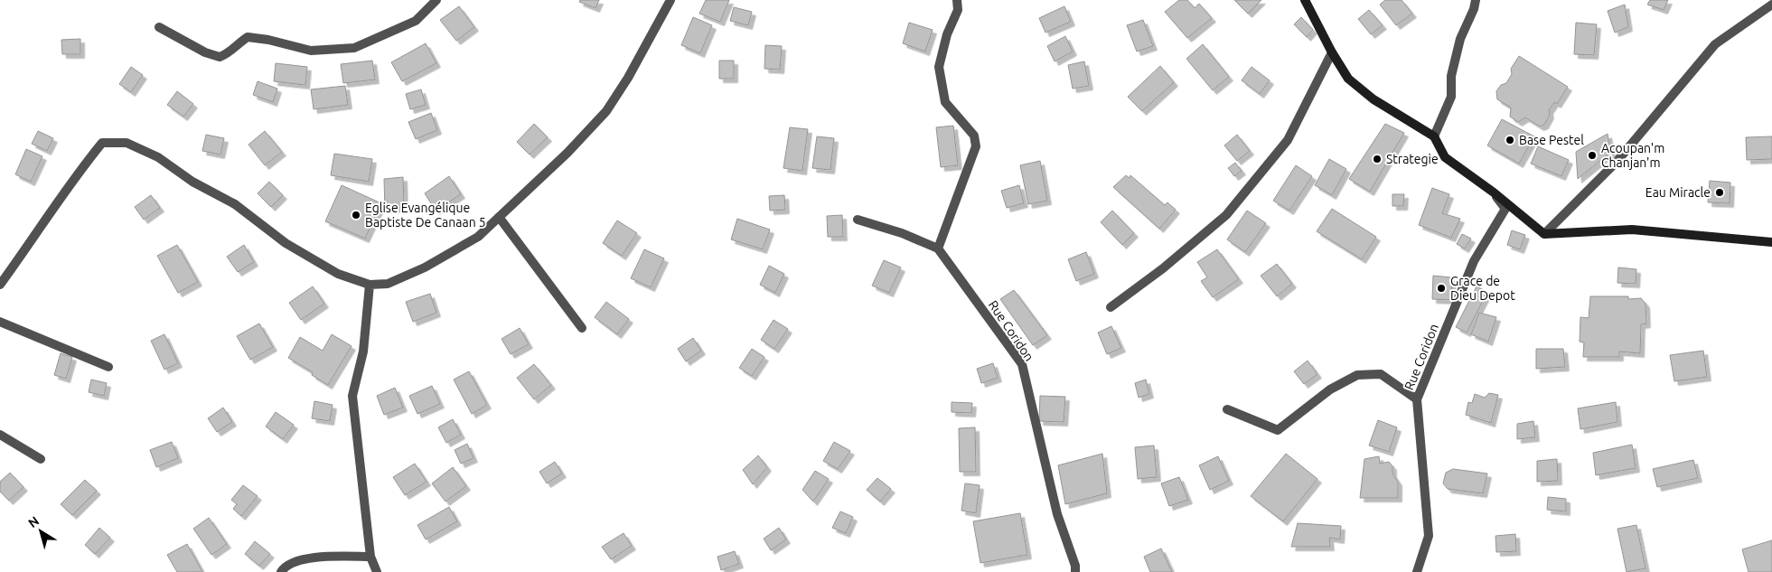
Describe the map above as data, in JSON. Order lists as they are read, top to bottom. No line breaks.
{"streets":{"street":["Rue Coridon"]},"places":["Base Pestel","Acoupan'm Chanjan'm","Strategie","Eau Miracle","Eglise Evangélique Baptiste De Canaan 5","Grace de Dieu Depot"],"north":"top left"}
